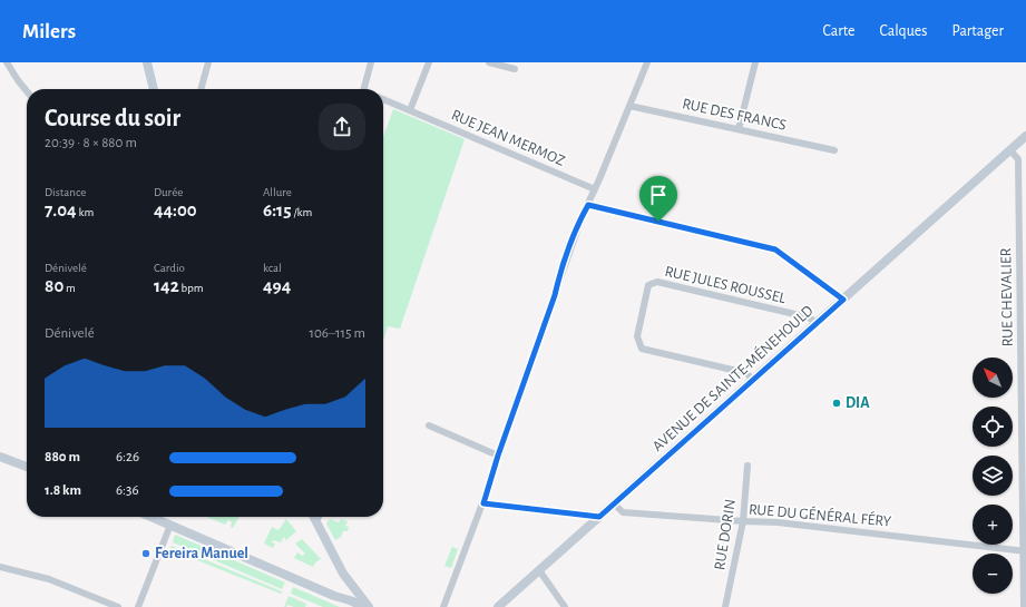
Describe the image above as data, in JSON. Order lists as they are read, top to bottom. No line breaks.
{"streets":{"main road":["AVENUE DE SAINTE-MÉNEHOULD"],"street":["RUE DES FRANCS","RUE JEAN MERMOZ","RUE JULES ROUSSEL","RUE CHEVALIER","RUE DU GÉNÉRAL FÉRY","RUE DORIN"]},"crossings":[["RUE JULES ROUSSEL","AVENUE DE SAINTE-MÉNEHOULD"],["RUE CHEVALIER","AVENUE DE SAINTE-MÉNEHOULD"],["RUE CHEVALIER","RUE DU GÉNÉRAL FÉRY"],["AVENUE DE SAINTE-MÉNEHOULD","RUE DU GÉNÉRAL FÉRY"],["RUE DU GÉNÉRAL FÉRY","RUE DORIN"]],"places":["DIA","Fereira Manuel"],"north":"top left","page":{"header":"Milers","nav":["Carte","Calques","Partager"],"heading":["Course du soir","20:39 · 8 × 880 m"],"stats":[["Distance","7.04 km"],["Durée","44:00"],["Allure","6:15 /km"],["Dénivelé","80 m"],["Cardio","142 bpm"],["kcal","494"]],"chart":["Dénivelé","106–115 m"],"map_buttons":["+","−"],"list":[{"name":"880 m","note":"6:26"},{"name":"1.8 km","note":"6:36"}]}}
